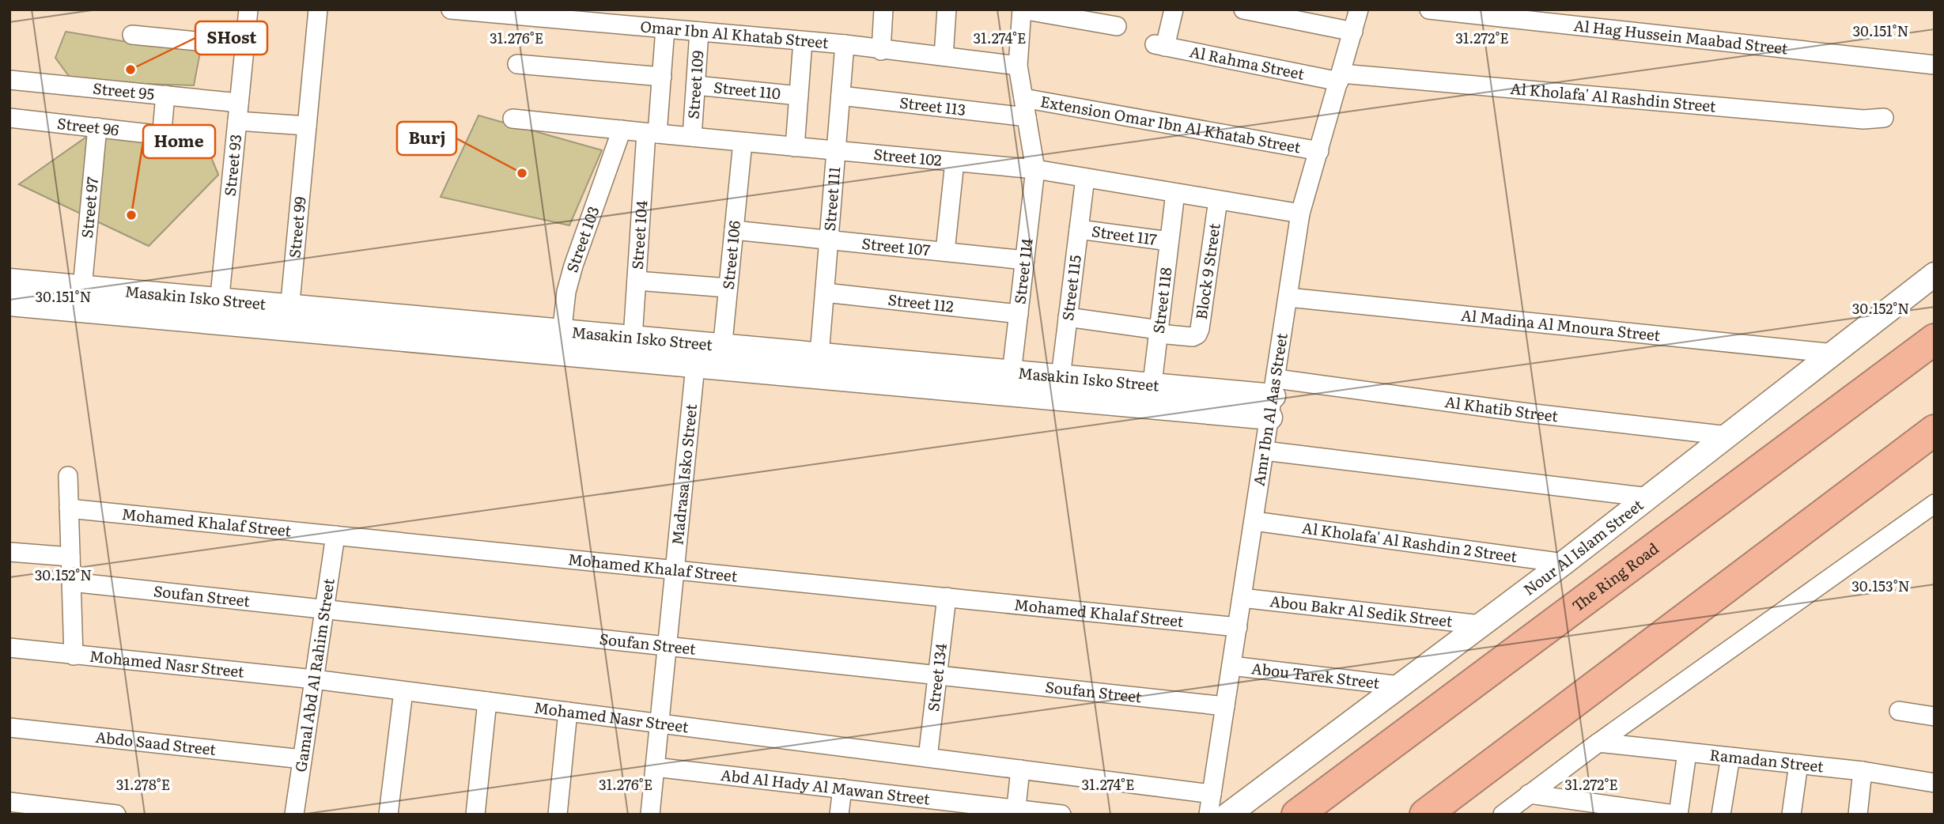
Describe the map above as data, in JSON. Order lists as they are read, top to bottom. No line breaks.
{"streets":{"highway":["The Ring Road"],"street":["Omar Ibn Al Khatab Street","Al Hag Hussein Maabad Street","Al Rahma Street","Street 109","Street 95","Street 110","Al Kholafa' Al Rashdin Street","Street 113","Extension Omar Ibn Al Khatab Street","Street 96","Street 102","Street 93","Street 111","Street 97","Street 99","Street 104","Street 117","Street 103","Street 107","Street 106","Street 114","Block 9 Street","Street 115","Masakin Isko Street","Street 118","Street 112","Al Madina Al Mnoura Street","Al Khatib Street","Amr Ibn Al Aas Street","Madrasa Isko Street","Mohamed Khalaf Street","Al Kholafa' Al Rashdin 2 Street","Nour Al Islam Street","Soufan Street","Abou Bakr Al Sedik Street","Mohamed Nasr Street","Gamal Abd Al Rahim Street","Abou Tarek Street","Street 134","Abdo Saad Street","Ramadan Street","Abd Al Hady Al Mawan Street"]},"crossings":[["Omar Ibn Al Khatab Street","Street 109"],["Omar Ibn Al Khatab Street","Street 111"],["Omar Ibn Al Khatab Street","Street 104"],["Omar Ibn Al Khatab Street","Street 114"],["Al Rahma Street","Al Kholafa' Al Rashdin Street"],["Al Rahma Street","Amr Ibn Al Aas Street"],["Street 109","Street 110"],["Street 109","Street 102"],["Street 95","Street 96"],["Street 95","Street 93"],["Al Kholafa' Al Rashdin Street","Amr Ibn Al Aas Street"],["Street 113","Street 111"],["Street 113","Street 114"],["Extension Omar Ibn Al Khatab Street","Street 114"],["Extension Omar Ibn Al Khatab Street","Amr Ibn Al Aas Street"],["Street 96","Street 97"],["Street 102","Street 111"],["Street 102","Street 104"],["Street 102","Street 103"],["Street 102","Street 106"],["Street 102","Street 114"],["Street 102","Block 9 Street"],["Street 102","Street 115"],["Street 102","Street 118"],["Street 102","Amr Ibn Al Aas Street"],["Street 93","Masakin Isko Street"],["Street 111","Street 107"],["Street 111","Masakin Isko Street"],["Street 111","Street 112"],["Street 97","Masakin Isko Street"],["Street 99","Masakin Isko Street"],["Street 104","Masakin Isko Street"],["Street 117","Street 115"],["Street 117","Street 118"],["Street 103","Masakin Isko Street"],["Street 107","Street 106"],["Street 107","Street 114"],["Street 106","Masakin Isko Street"],["Street 114","Masakin Isko Street"],["Street 114","Street 112"],["Block 9 Street","Street 118"],["Street 115","Masakin Isko Street"],["Masakin Isko Street","Street 118"],["Masakin Isko Street","Al Khatib Street"],["Masakin Isko Street","Amr Ibn Al Aas Street"],["Masakin Isko Street","Madrasa Isko Street"],["Al Madina Al Mnoura Street","Amr Ibn Al Aas Street"],["Al Madina Al Mnoura Street","Nour Al Islam Street"],["Al Khatib Street","Amr Ibn Al Aas Street"],["Al Khatib Street","Nour Al Islam Street"],["Amr Ibn Al Aas Street","Mohamed Khalaf Street"],["Amr Ibn Al Aas Street","Al Kholafa' Al Rashdin 2 Street"],["Amr Ibn Al Aas Street","Soufan Street"],["Amr Ibn Al Aas Street","Abou Bakr Al Sedik Street"],["Amr Ibn Al Aas Street","Mohamed Nasr Street"],["Amr Ibn Al Aas Street","Abou Tarek Street"],["Madrasa Isko Street","Mohamed Khalaf Street"],["Madrasa Isko Street","Soufan Street"],["Madrasa Isko Street","Mohamed Nasr Street"],["Madrasa Isko Street","Abd Al Hady Al Mawan Street"],["Mohamed Khalaf Street","Gamal Abd Al Rahim Street"],["Mohamed Khalaf Street","Street 134"],["Al Kholafa' Al Rashdin 2 Street","Nour Al Islam Street"],["Nour Al Islam Street","Abou Bakr Al Sedik Street"],["Nour Al Islam Street","Abou Tarek Street"],["Soufan Street","Gamal Abd Al Rahim Street"],["Soufan Street","Street 134"],["Mohamed Nasr Street","Gamal Abd Al Rahim Street"],["Mohamed Nasr Street","Street 134"],["Gamal Abd Al Rahim Street","Abdo Saad Street"]],"places":["SHost","Burj","Home"],"coordinates":["30.151°N","31.276°E","31.274°E","31.272°E","30.152°N","30.153°N","31.278°E"]}
